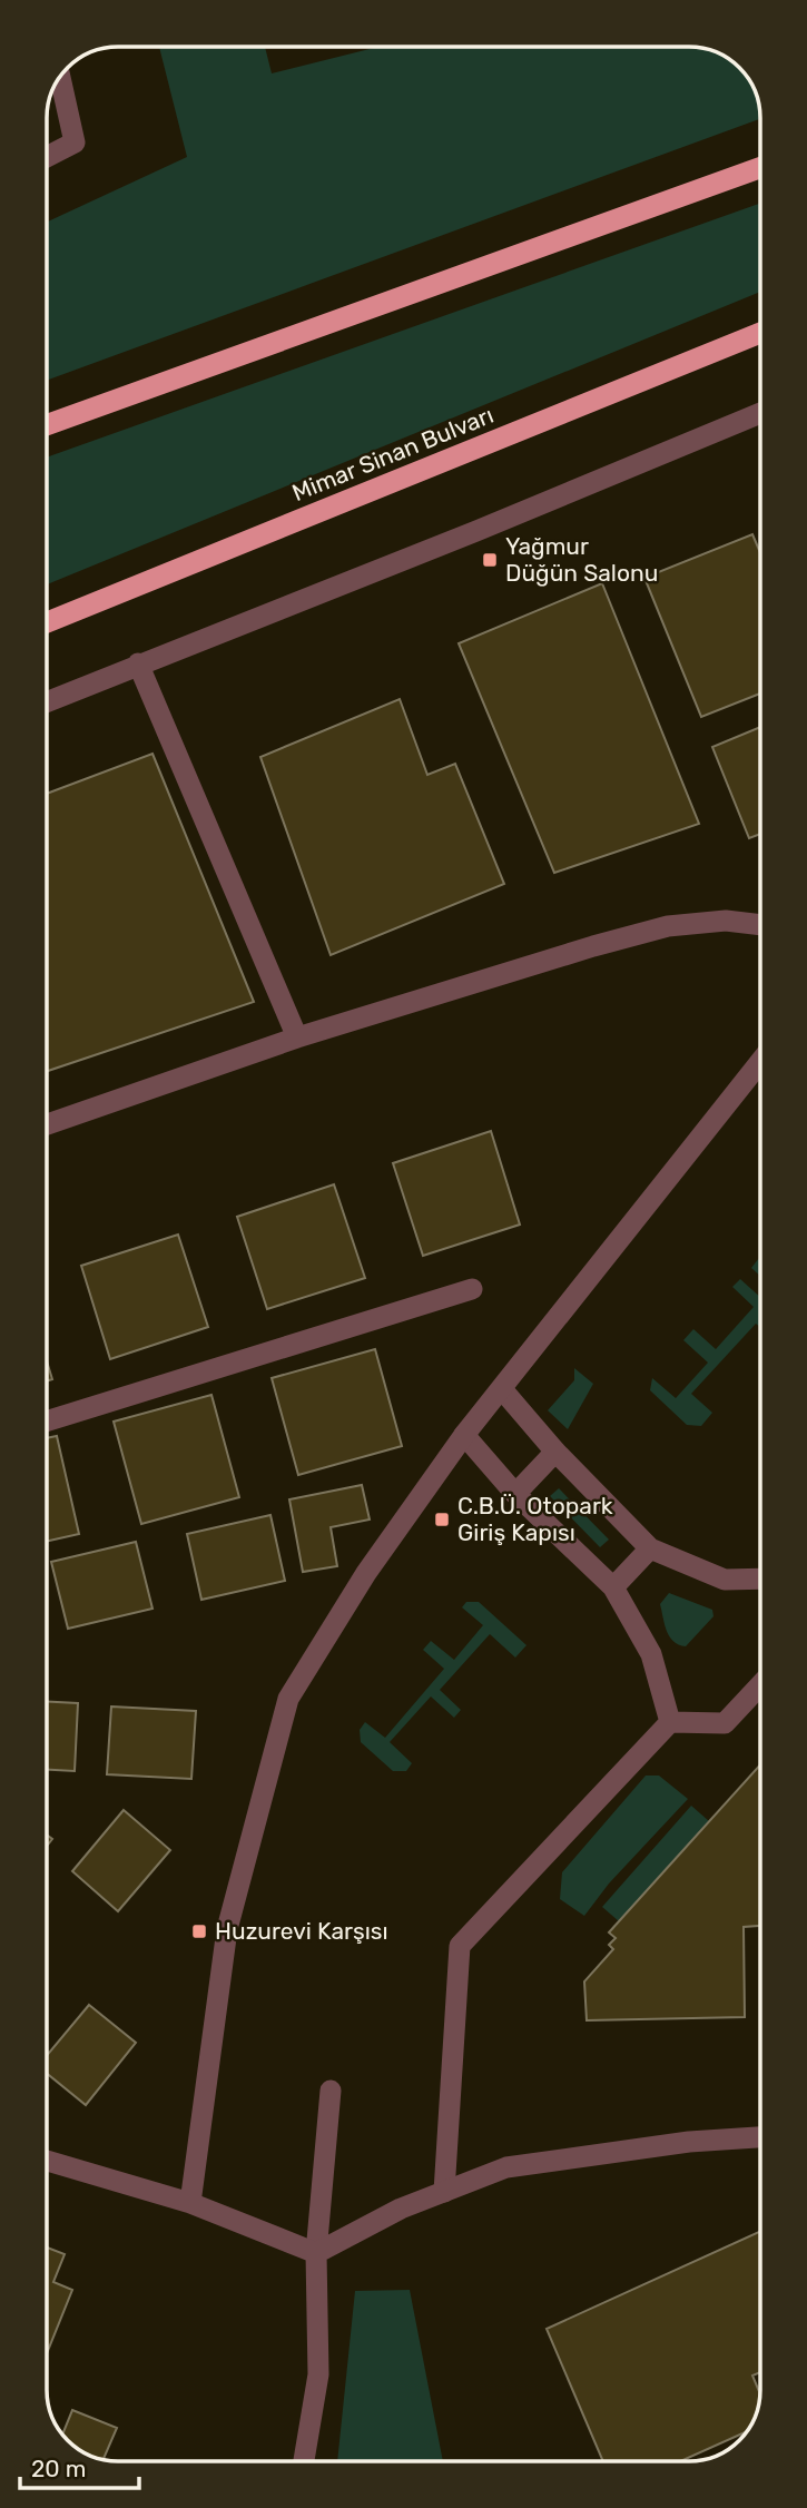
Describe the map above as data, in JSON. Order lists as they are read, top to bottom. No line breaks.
{"streets":{"highway":["Mimar Sinan Bulvarı"]},"places":{"transit":["Yağmur Düğün Salonu","C.B.Ü. Otopark Giriş Kapısı","Huzurevi Karşısı"]},"scale_bar":"20 m"}
